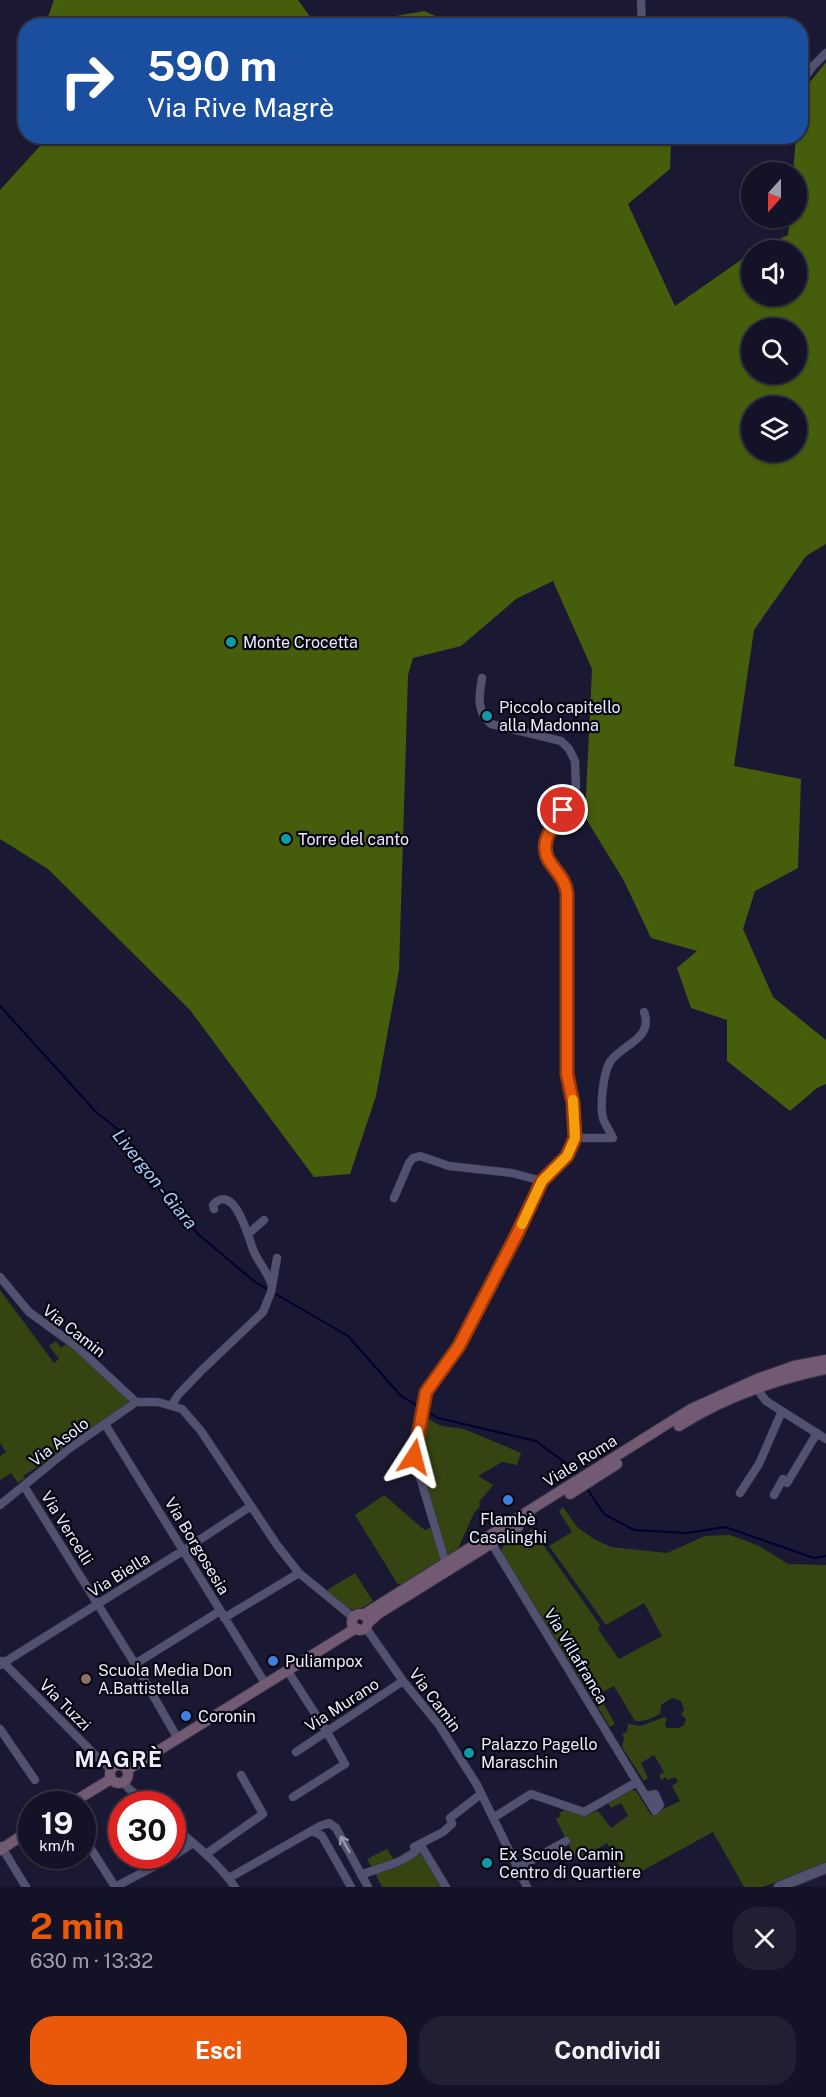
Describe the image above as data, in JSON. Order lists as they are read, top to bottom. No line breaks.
{"streets":{"main road":["Viale Roma"],"street":["Via Camin","Via Asolo","Via Vercelli","Via Borgosesia","Via Biella","Via Villafranca","Via Tuzzi","Via Murano"]},"crossings":[["Via Camin","Via Asolo"],["Via Camin","Viale Roma"],["Via Camin","Via Biella"],["Via Camin","Via Murano"],["Via Asolo","Via Vercelli"],["Via Asolo","Via Borgosesia"],["Viale Roma","Via Vercelli"],["Viale Roma","Via Borgosesia"],["Viale Roma","Via Villafranca"],["Viale Roma","Via Tuzzi"],["Via Vercelli","Via Biella"],["Via Borgosesia","Via Biella"],["Via Biella","Via Tuzzi"]],"districts":["MAGRÈ"],"water":["Livergon - Giara"],"places":["Monte Crocetta","Piccolo capitello alla Madonna","Torre del canto","Flambè Casalinghi","Puliampox","Scuola Media Don A.Battistella","Coronin","Palazzo Pagello Maraschin","Ex Scuole Camin Centro di Quartiere"],"north":"bottom","page":{"turn":["590 m","Via Rive Magrè"],"speed":"19 km/h","limit":"30","heading":["2 min","630 m · 13:32"],"buttons":["Esci","Condividi"]}}
